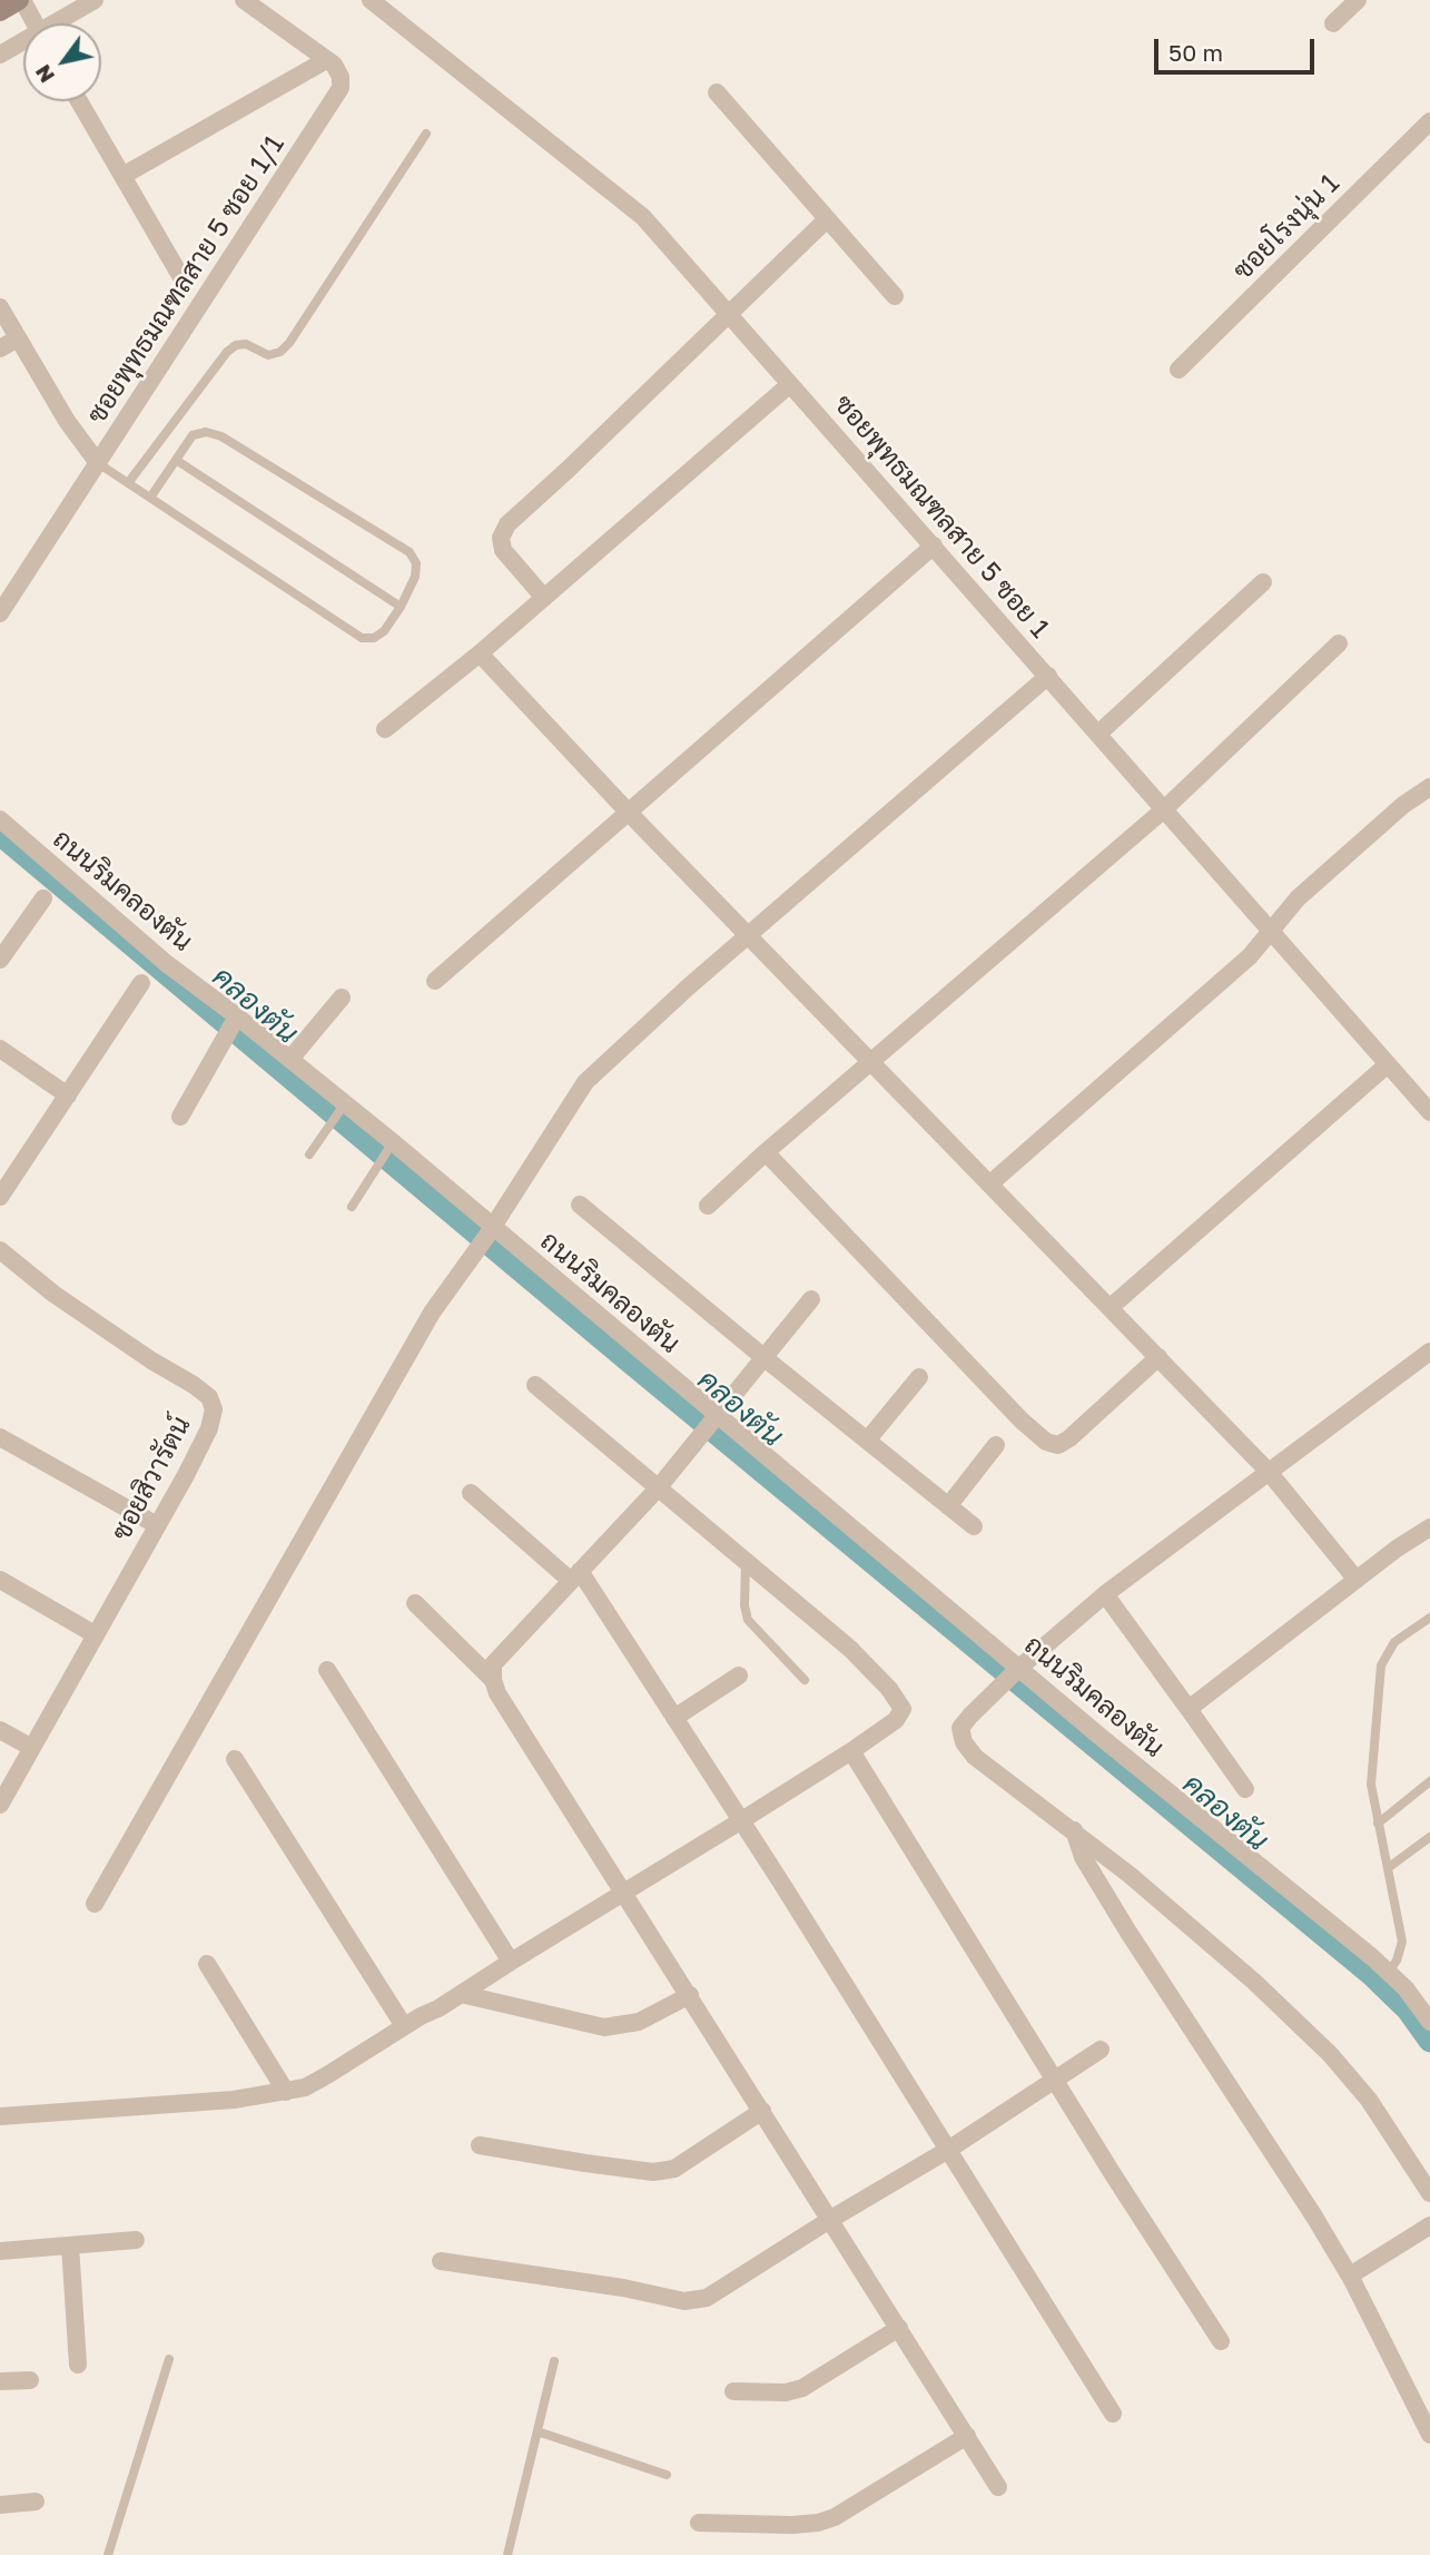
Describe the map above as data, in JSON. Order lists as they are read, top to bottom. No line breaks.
{"streets":{"street":["ซอยโรงนุ่น 1","ซอยพุทธมณฑลสาย 5 ซอย 1/1","ซอยพุทธมณฑลสาย 5 ซอย 1","ถนนริมคลองตัน","ซอยสิวารัตน์"]},"water":["คลองตัน"],"scale_bar":"50 m","north":"bottom left"}
